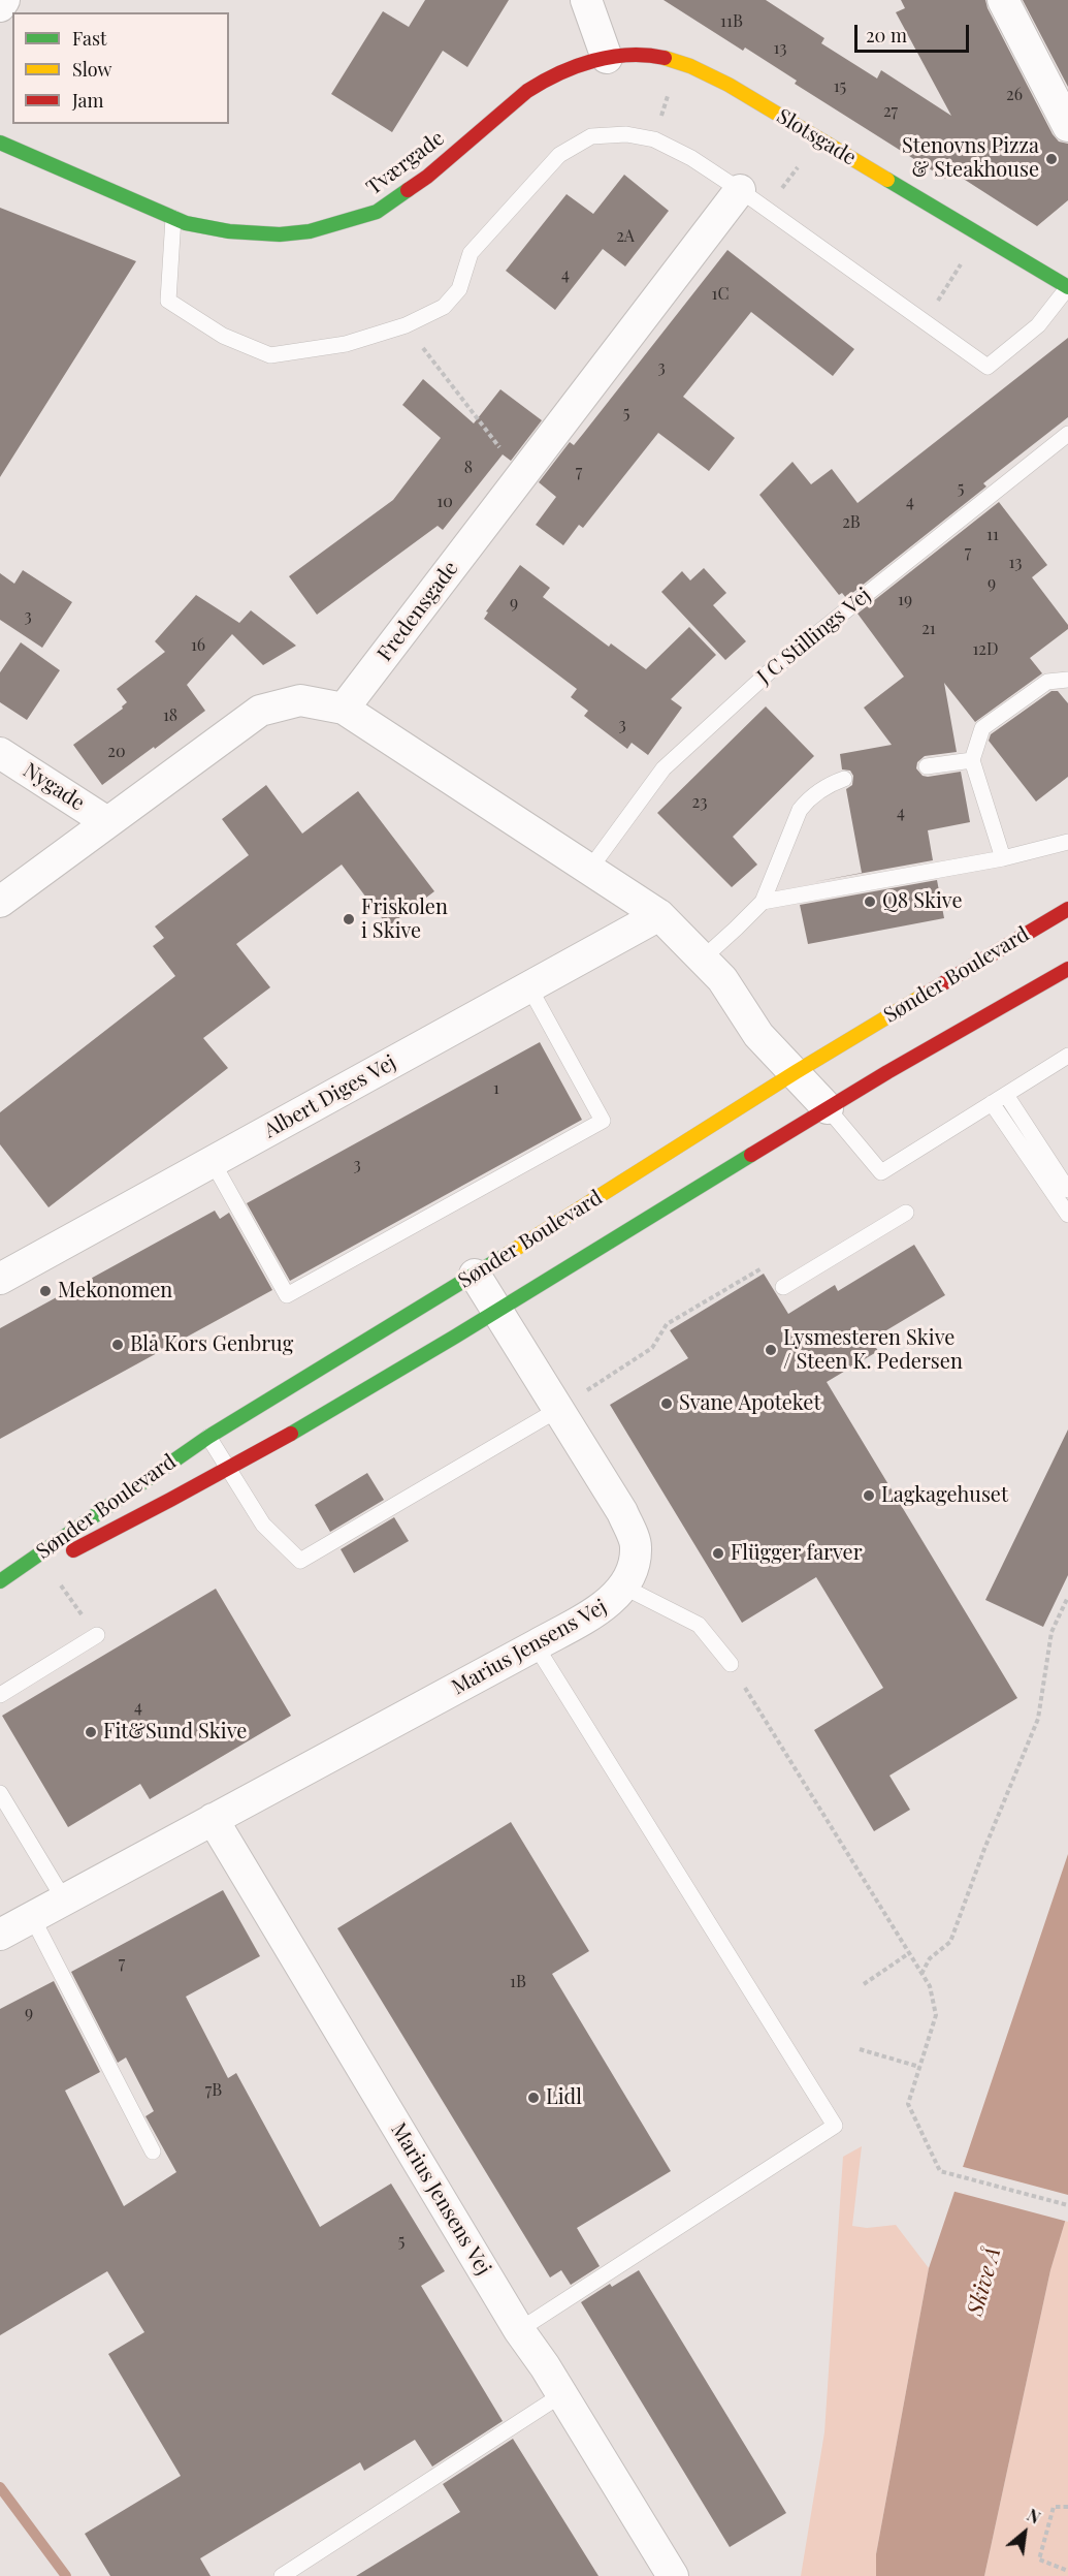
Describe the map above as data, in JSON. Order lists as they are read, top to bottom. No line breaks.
{"streets":{"street":["Slotsgade","Tværgade","Fredensgade","Nygade","Sønder Boulevard","Albert Diges Vej","Marius Jensens Vej"],"lane":["J C Stillings Vej"]},"crossings":[["Slotsgade","Tværgade"],["Sønder Boulevard","Marius Jensens Vej"]],"water":["Skive Å"],"places":["Stenovns Pizza & Steakhouse","Q8 Skive","Friskolen i Skive","Mekonomen","Blå Kors Genbrug","Lysmesteren Skive / Steen K. Pedersen","Svane Apoteket","Lagkagehuset","Flügger farver","Fit&Sund Skive","Lidl"],"house_numbers":["11B","13","15","26","27","2A","4","1C","3","5","8","7","5","10","4","2B","11","7","13","9","19","9","3","21","16","12D","18","3","20","23","4","1","3","4","7","1B","9","7B","5"],"legend":["Fast","Slow","Jam"],"scale_bar":"20 m","north":"top right"}
